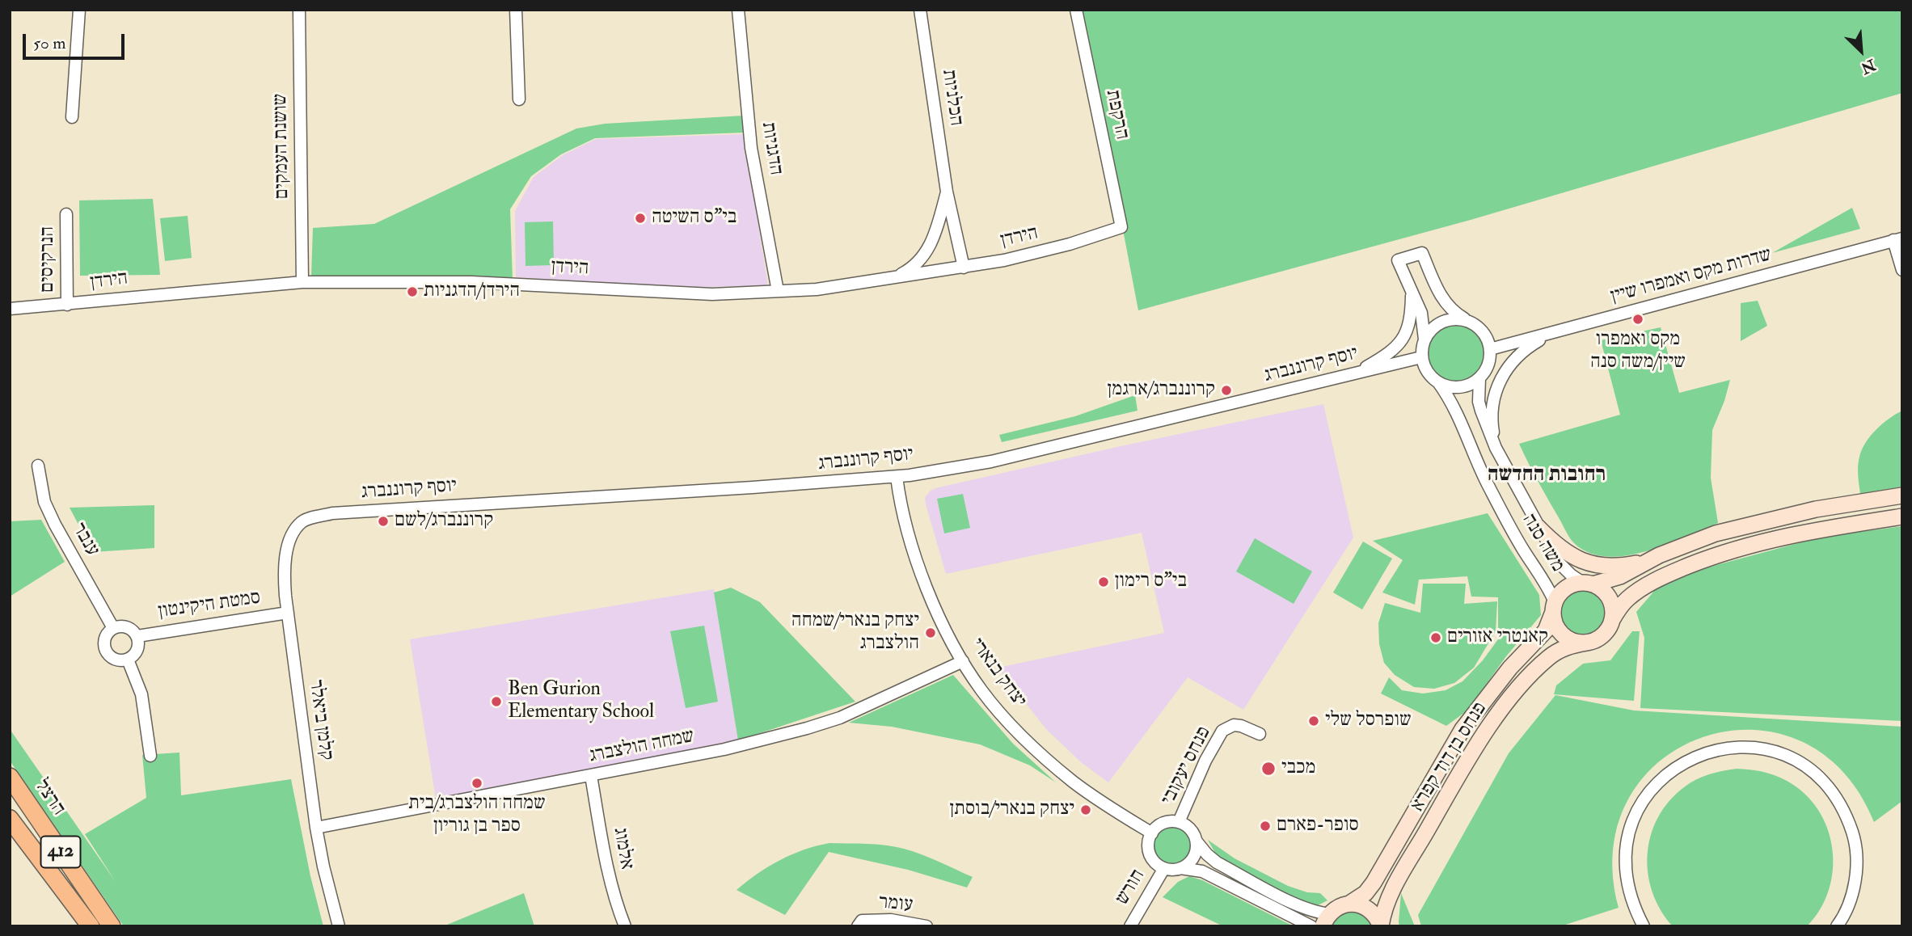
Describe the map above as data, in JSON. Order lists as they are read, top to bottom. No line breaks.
{"streets":{"main road":["פנחס בן דוד קפרא","הרצל","412"],"street":["הכלניות","הרקפת","שושנת העמקים","הדגניות","הירדן","הנרקיסים","שדרות מקס ואמפרו שיין","יוסף קרוננברג","ענבר","משה סנה","סמטת היקינטון","יצחק בנארי","קלמן ביאלר","שמחה הולצברג","פנחס יעקובי","אלמוג","חורש","עומר"]},"crossings":[["הכלניות","הירדן"],["הרקפת","הירדן"],["שושנת העמקים","הירדן"],["הדגניות","הירדן"],["הירדן","הנרקיסים"],["שדרות מקס ואמפרו שיין","יוסף קרוננברג"],["שדרות מקס ואמפרו שיין","משה סנה"],["יוסף קרוננברג","משה סנה"],["יוסף קרוננברג","יצחק בנארי"],["יוסף קרוננברג","קלמן ביאלר"],["ענבר","סמטת היקינטון"],["משה סנה","פנחס בן דוד קפרא"],["סמטת היקינטון","קלמן ביאלר"],["יצחק בנארי","שמחה הולצברג"],["יצחק בנארי","פנחס יעקובי"],["יצחק בנארי","חורש"],["קלמן ביאלר","שמחה הולצברג"],["שמחה הולצברג","אלמוג"],["פנחס יעקובי","חורש"]],"districts":["רחובות החדשה"],"places":["בי\"ס השיטה","הירדן/הדגניות","מקס ואמפרו שיין/משה סנה","קרוננברג/ארגמן","קרוננברג/לשם","בי\"ס רימון","יצחק בנארי/שמחה הולצברג","קאנטרי אזורים","Ben Gurion Elementary School","שופרסל שלי","מכבי","שמחה הולצברג/בית ספר בן גוריון","יצחק בנארי/בוסתן","סופר-פארם"],"scale_bar":"50 m","north":"bottom right"}
